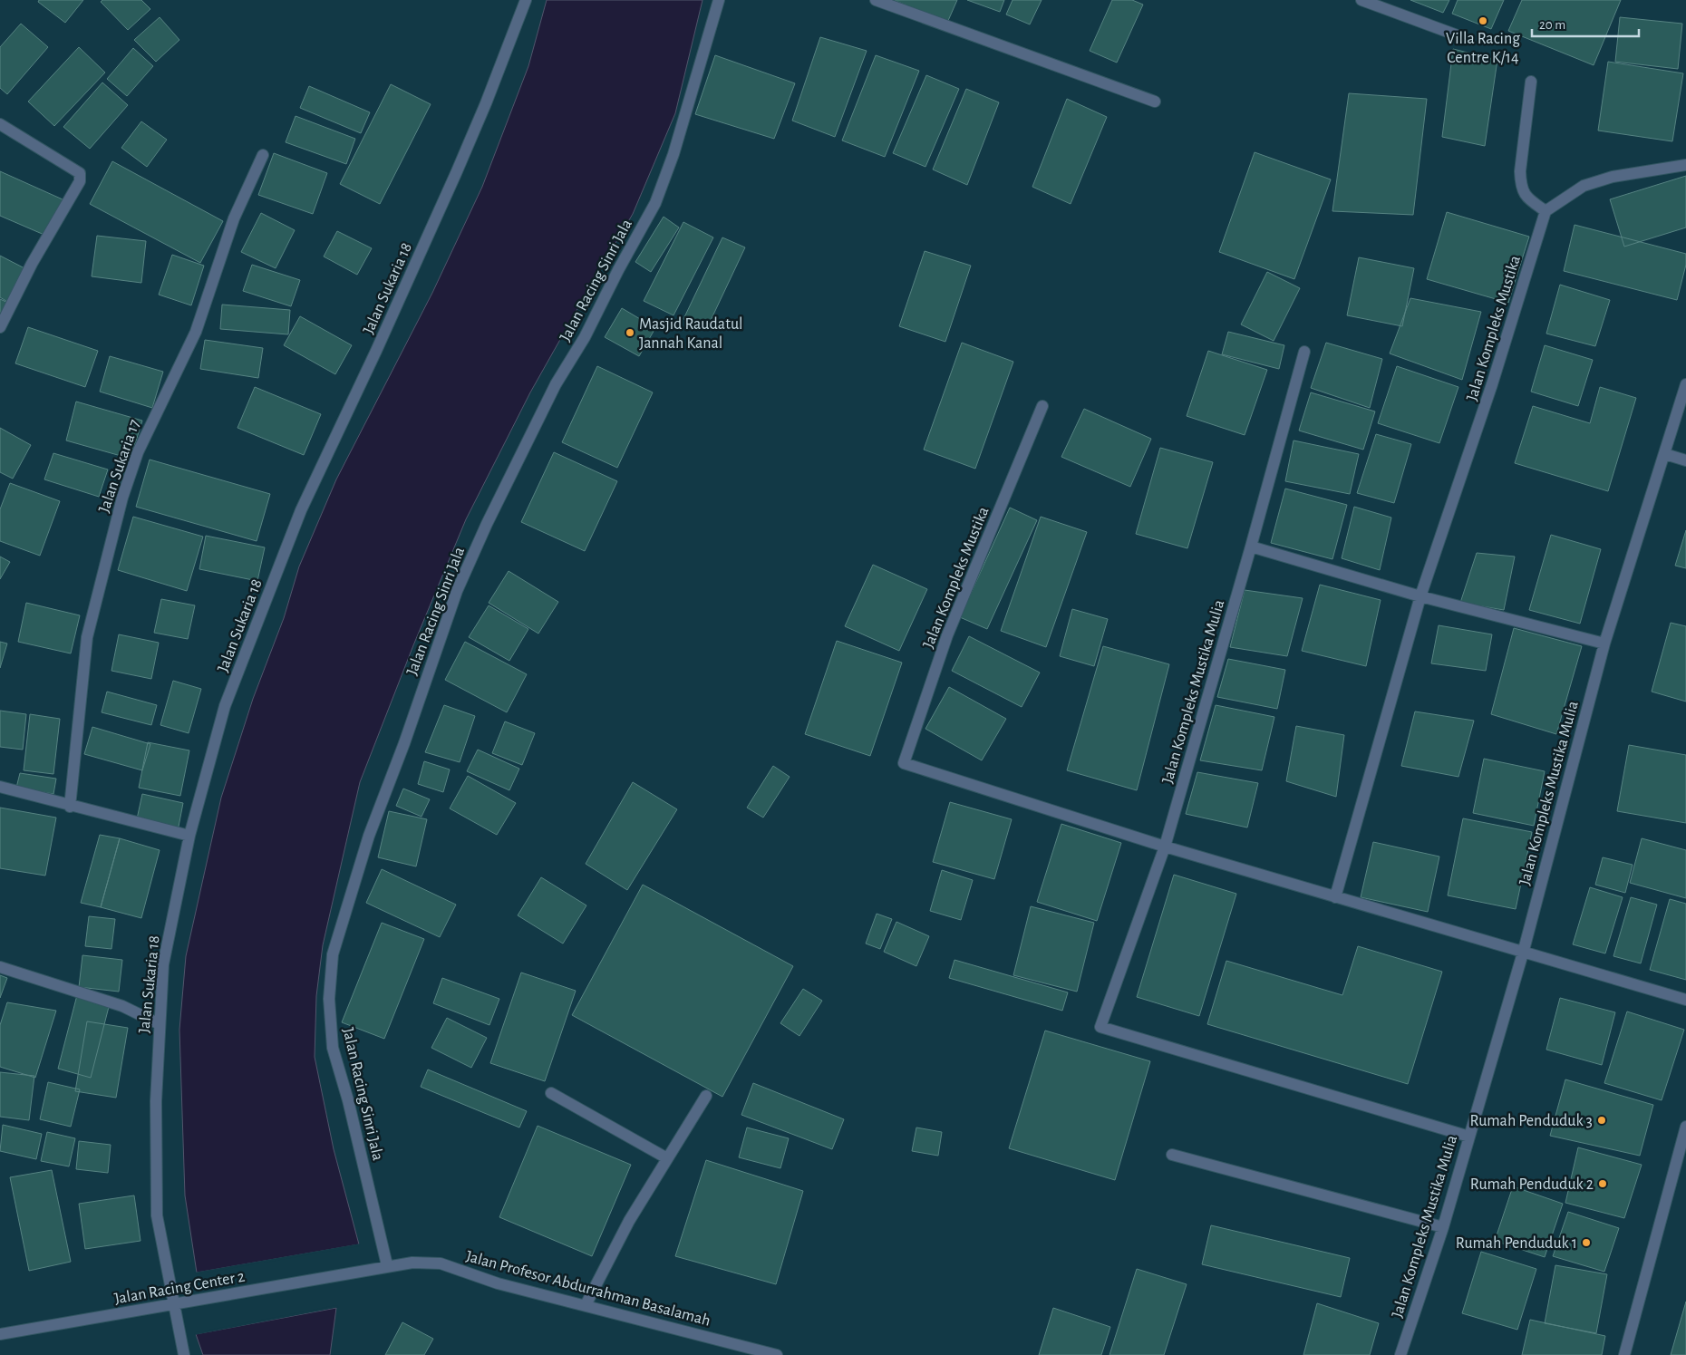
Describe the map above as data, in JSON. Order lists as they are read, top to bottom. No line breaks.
{"streets":{"street":["Jalan Racing Sinri Jala","Jalan Sukaria 18","Jalan Kompleks Mustika","Jalan Sukaria 17","Jalan Kompleks Mustika Mulia","Jalan Racing Center 2","Jalan Profesor Abdurrahman Basalamah"]},"crossings":[["Jalan Racing Sinri Jala","Jalan Profesor Abdurrahman Basalamah"],["Jalan Sukaria 18","Jalan Racing Center 2"],["Jalan Kompleks Mustika","Jalan Kompleks Mustika Mulia"],["Jalan Racing Center 2","Jalan Profesor Abdurrahman Basalamah"]],"places":["Villa Racing Centre K/14","Masjid Raudatul Jannah Kanal","Rumah Penduduk 3","Rumah Penduduk 2","Rumah Penduduk 1"],"scale_bar":"20 m"}
